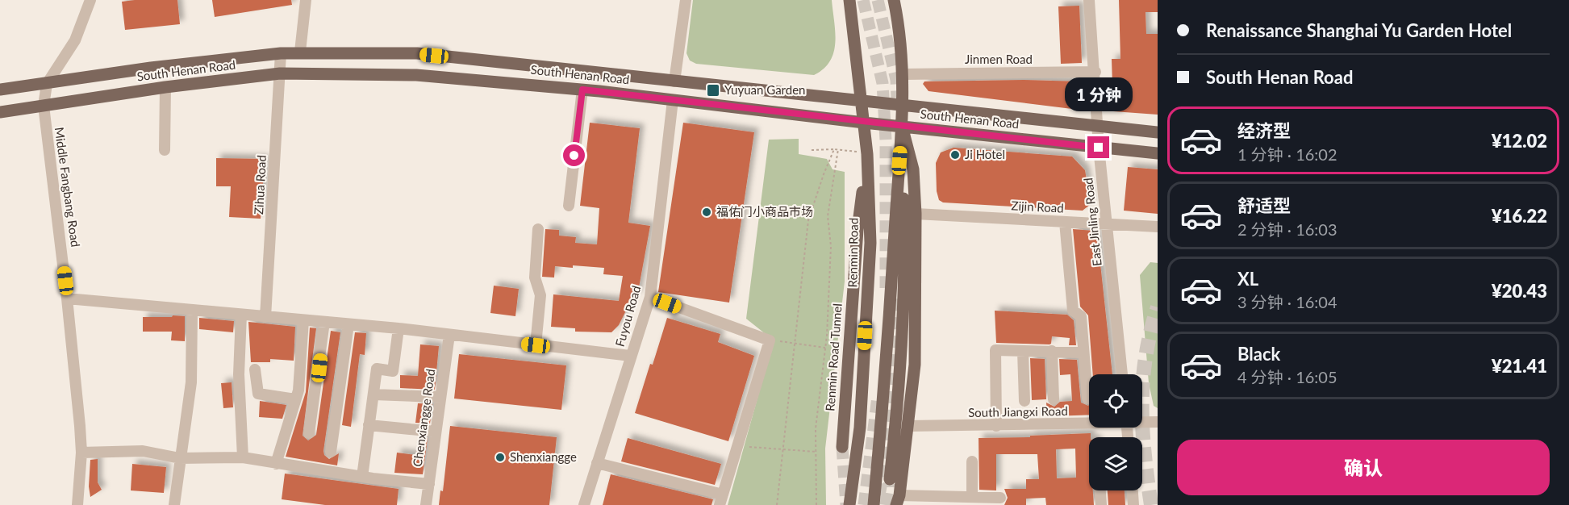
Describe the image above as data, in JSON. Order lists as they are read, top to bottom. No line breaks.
{"streets":{"main road":["South Henan Road","Renmin Road","Renmin Road Tunnel"],"street":["Jinmen Road","Zihua Road","Middle Fangbang Road","Zijin Road","East Jinling Road","Fuyou Road","South Jiangxi Road","Chenxiangge Road"]},"crossings":[["Jinmen Road","East Jinling Road"],["South Henan Road","Zihua Road"],["South Henan Road","Middle Fangbang Road"],["South Henan Road","East Jinling Road"],["South Henan Road","Renmin Road"],["South Henan Road","Fuyou Road"],["Zijin Road","East Jinling Road"],["Renmin Road","Renmin Road Tunnel"]],"places":{"transit":["Yuyuan Garden"],"other":["Ji Hotel","福佑门小商品市场","Shenxiangge"]},"page":{"banner":["Renaissance Shanghai Yu Garden Hotel","South Henan Road"],"bubble":"1 分钟","list":[{"name":"经济型","note":"1 分钟 · 16:02","value":"¥12.02"},{"name":"舒适型","note":"2 分钟 · 16:03","value":"¥16.22"},{"name":"XL","note":"3 分钟 · 16:04","value":"¥20.43"},{"name":"Black","note":"4 分钟 · 16:05","value":"¥21.41"}],"buttons":"确认"}}
